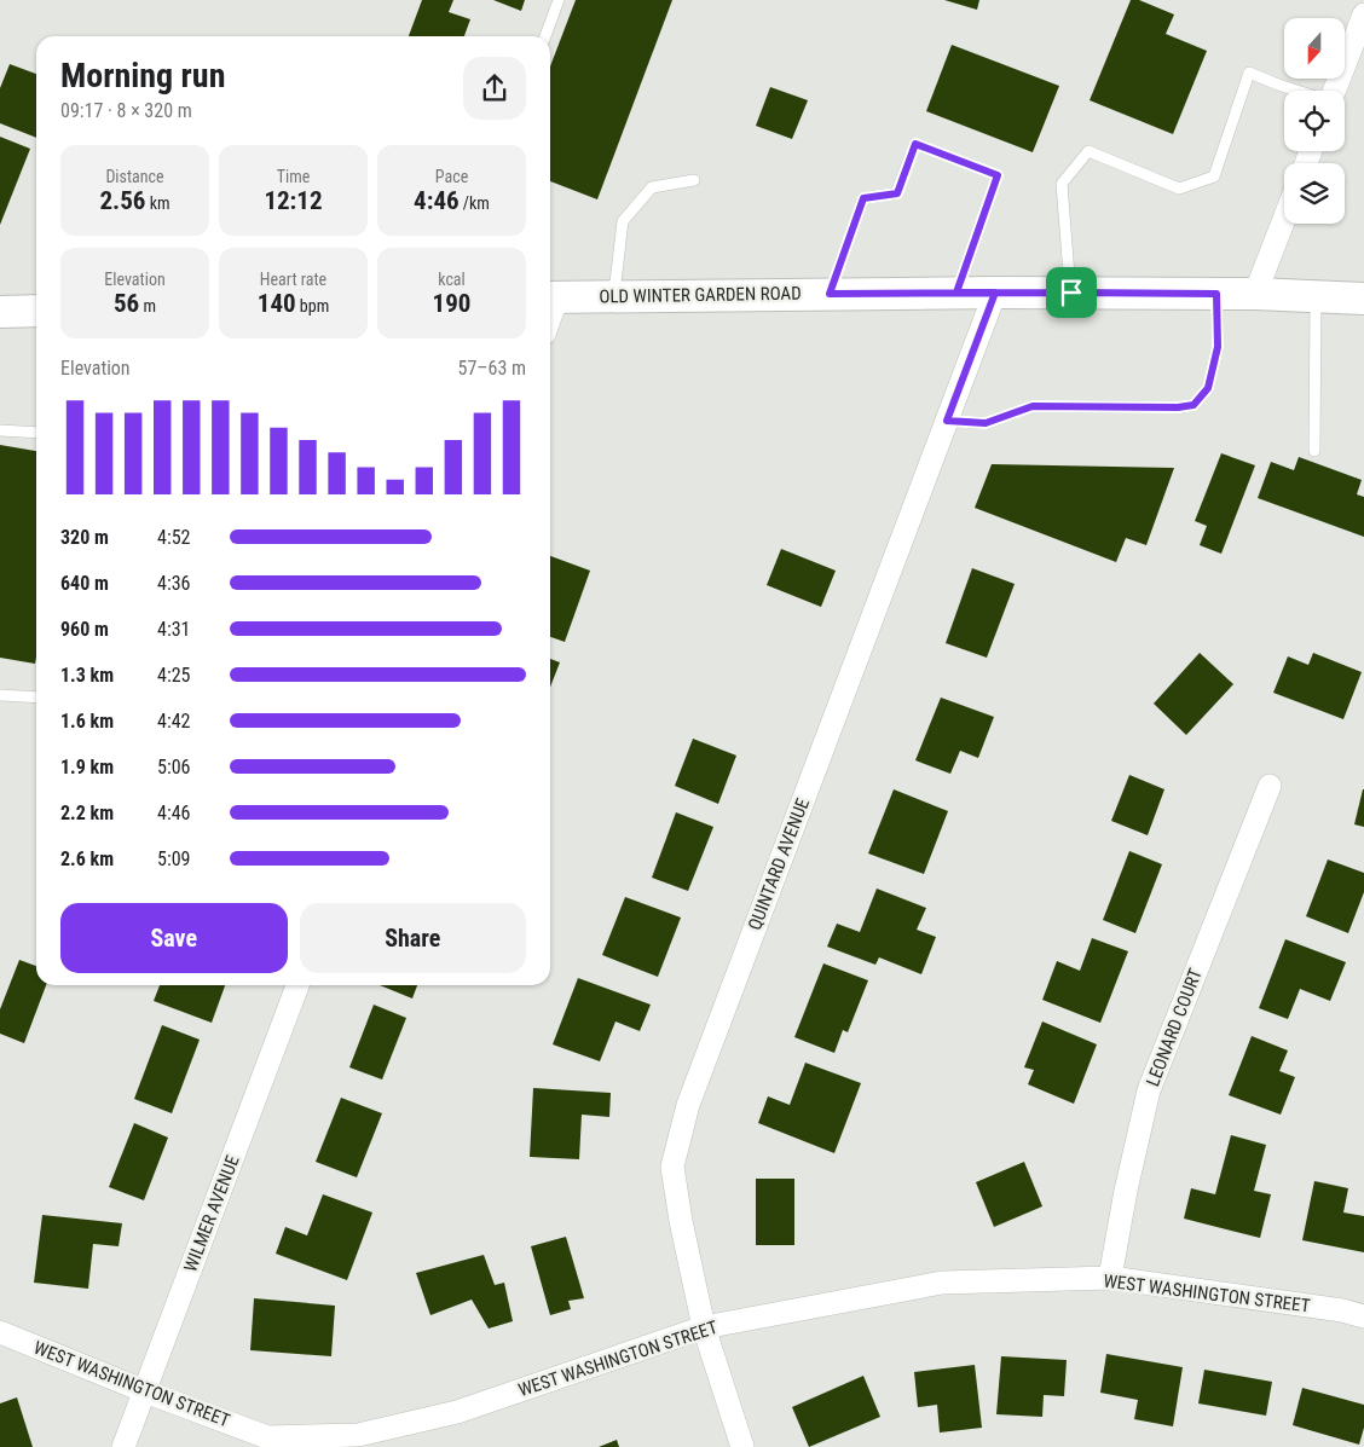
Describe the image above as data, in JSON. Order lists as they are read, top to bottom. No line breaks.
{"streets":{"main road":["OLD WINTER GARDEN ROAD"],"street":["QUINTARD AVENUE","LEONARD COURT","WILMER AVENUE","WEST WASHINGTON STREET"]},"crossings":[["OLD WINTER GARDEN ROAD","QUINTARD AVENUE"],["QUINTARD AVENUE","WEST WASHINGTON STREET"],["LEONARD COURT","WEST WASHINGTON STREET"],["WILMER AVENUE","WEST WASHINGTON STREET"]],"north":"bottom","page":{"heading":["Morning run","09:17 · 8 × 320 m"],"stats":[["Distance","2.56 km"],["Time","12:12"],["Pace","4:46 /km"],["Elevation","56 m"],["Heart rate","140 bpm"],["kcal","190"]],"chart":["Elevation","57–63 m"],"list":[{"name":"320 m","note":"4:52"},{"name":"640 m","note":"4:36"},{"name":"960 m","note":"4:31"},{"name":"1.3 km","note":"4:25"},{"name":"1.6 km","note":"4:42"},{"name":"1.9 km","note":"5:06"},{"name":"2.2 km","note":"4:46"},{"name":"2.6 km","note":"5:09"}],"buttons":["Save","Share"]}}
